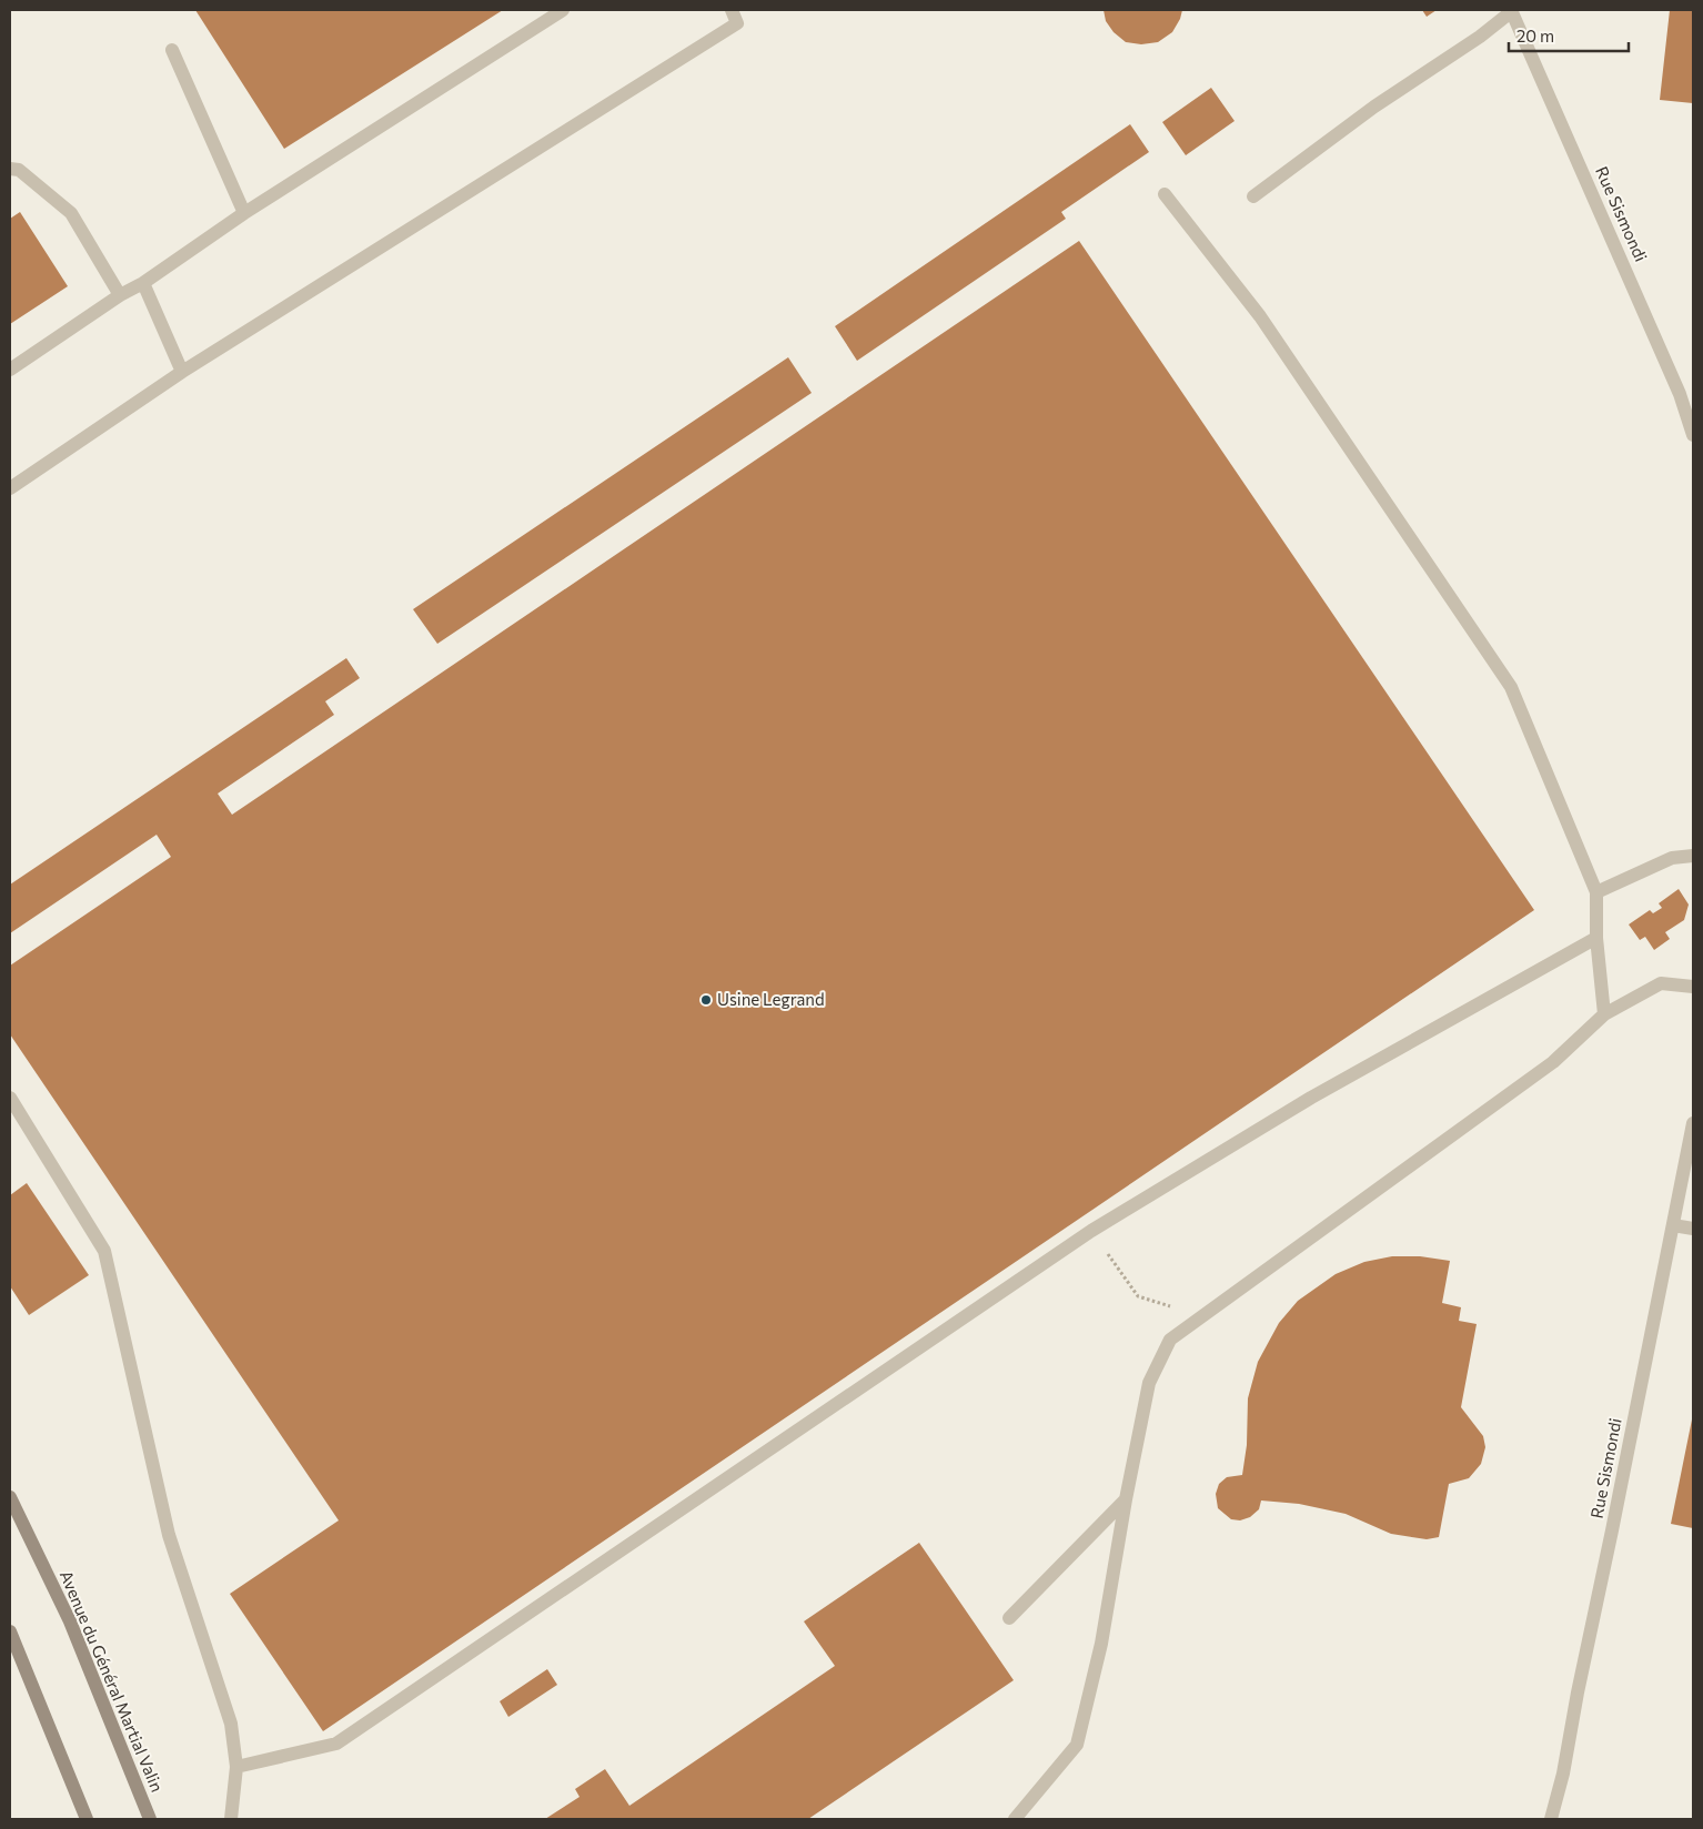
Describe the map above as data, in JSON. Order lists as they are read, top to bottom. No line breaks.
{"streets":{"main road":["Avenue du Général Martial Valin"],"street":["Rue Sismondi"]},"places":["Usine Legrand"],"scale_bar":"20 m"}
